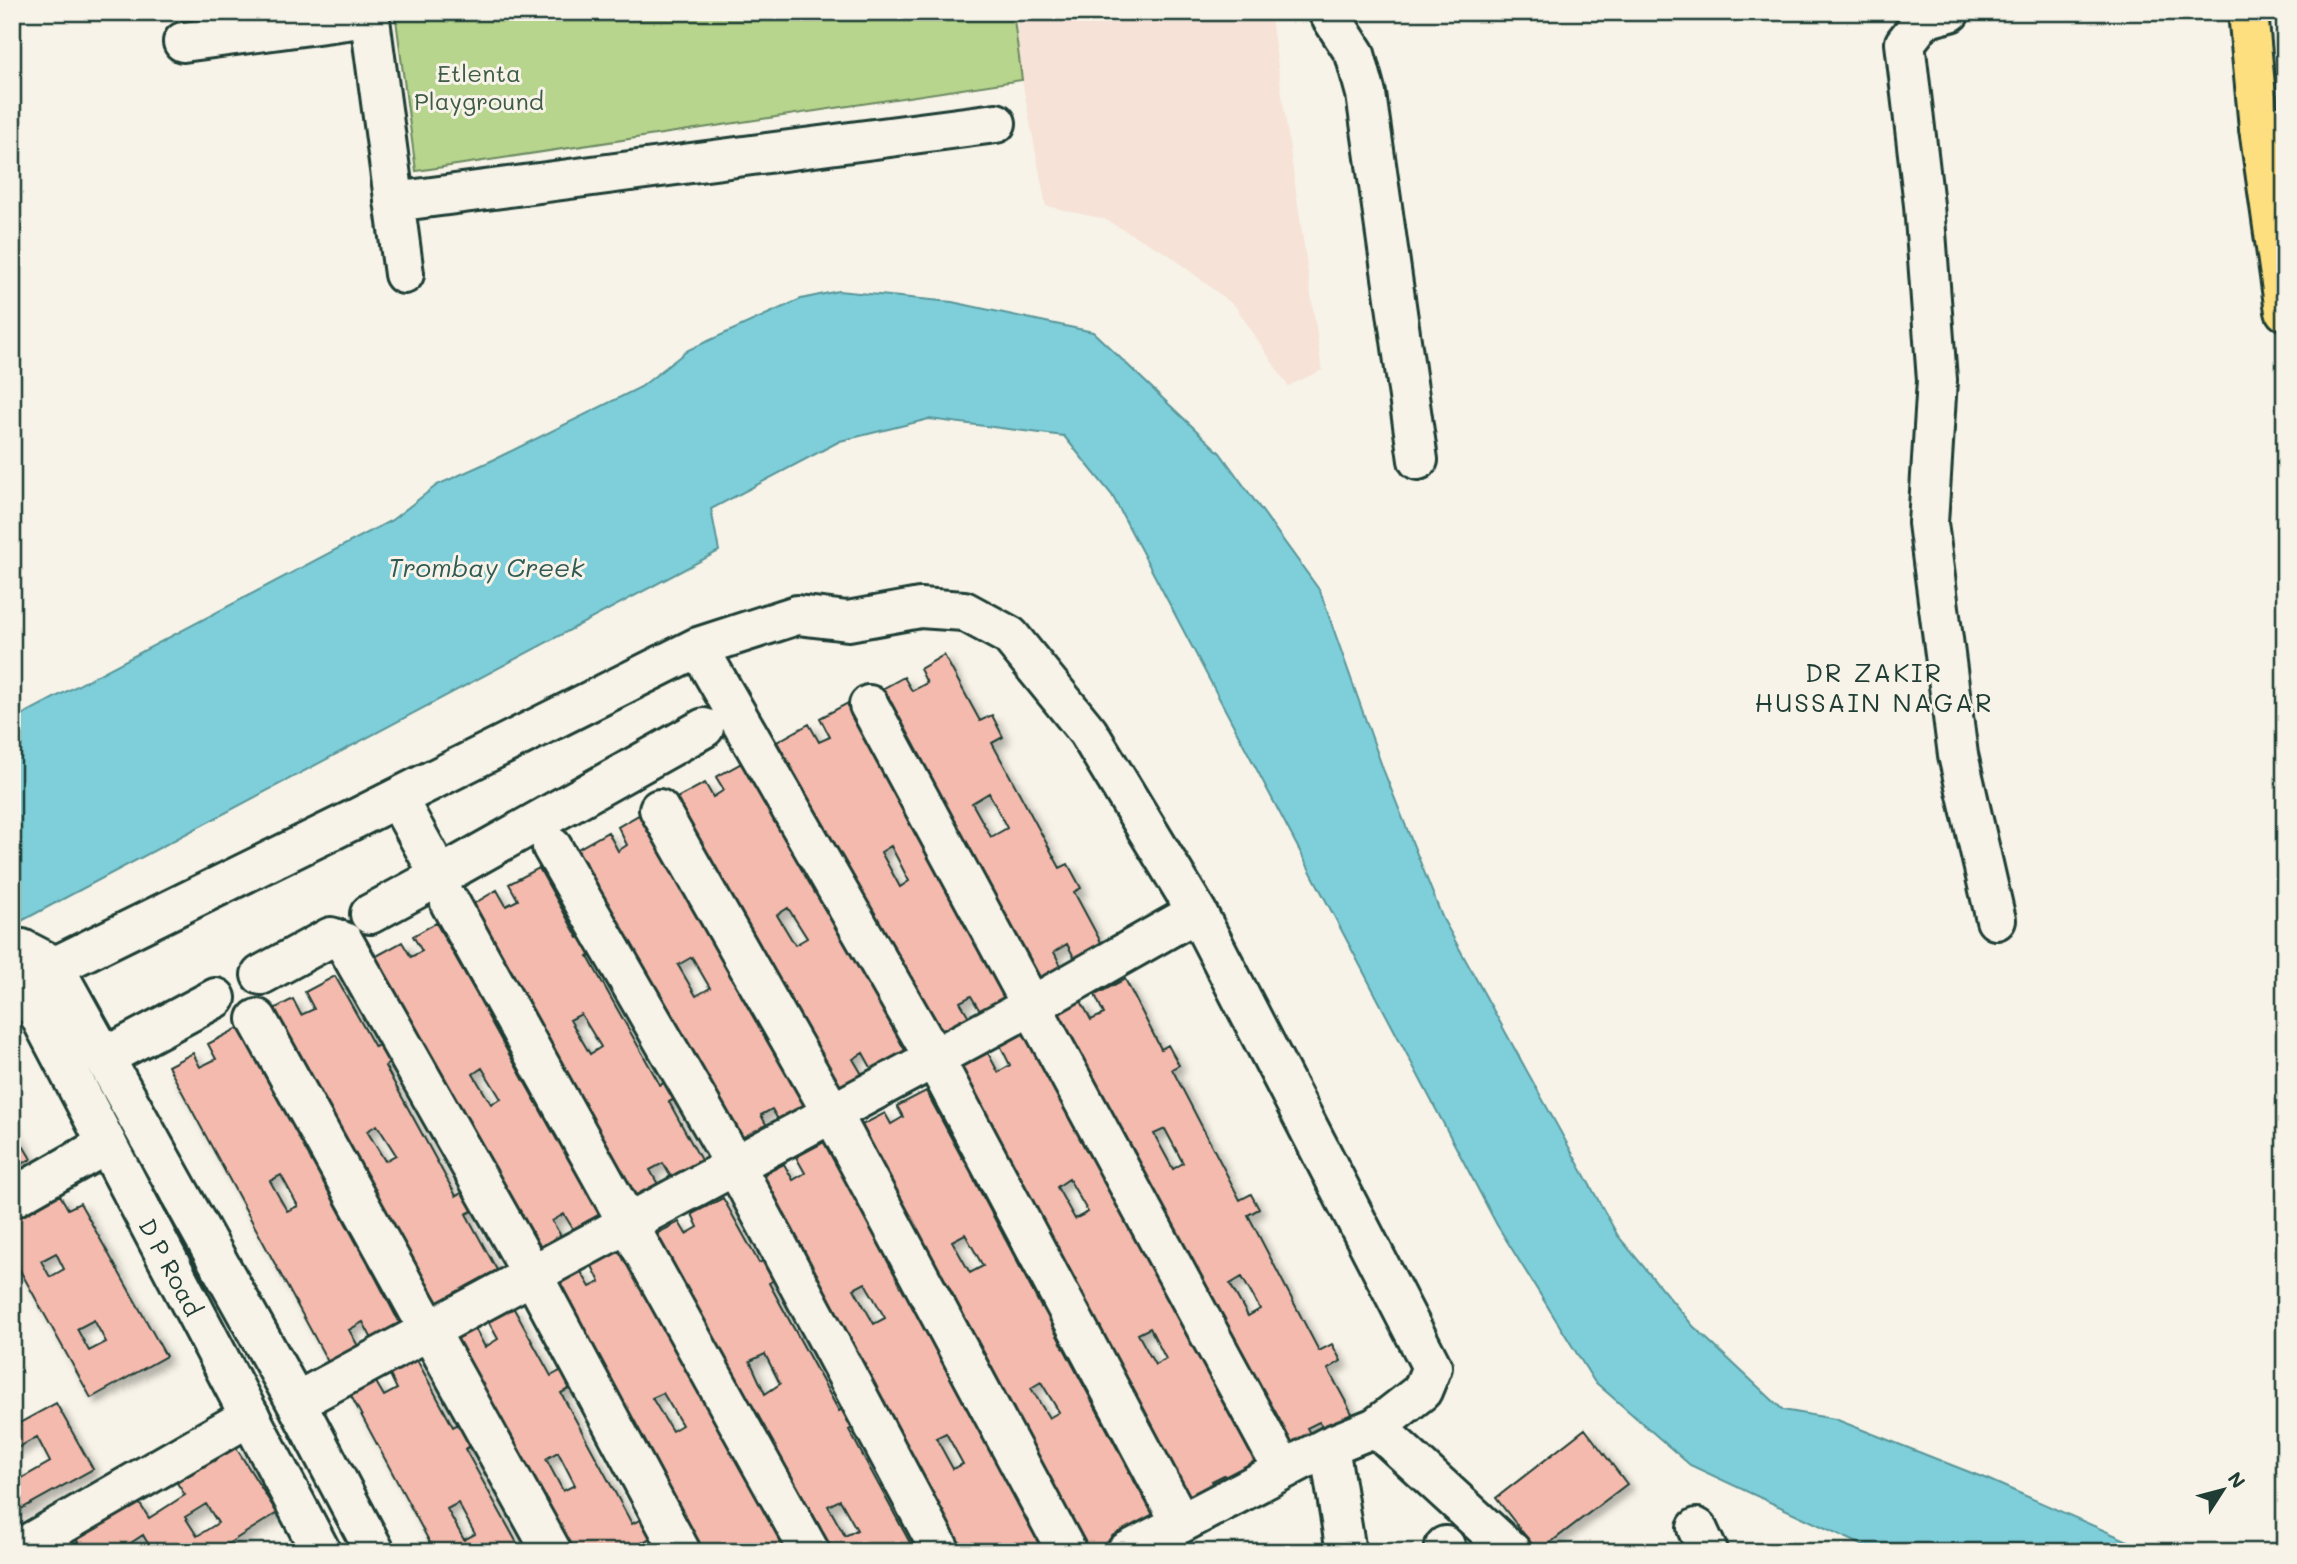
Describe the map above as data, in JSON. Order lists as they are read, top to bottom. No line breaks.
{"streets":{"street":["D P Road"]},"districts":["DR ZAKIR HUSSAIN NAGAR"],"water":["Trombay Creek"],"parks":["Etlenta Playground"],"north":"top right"}
